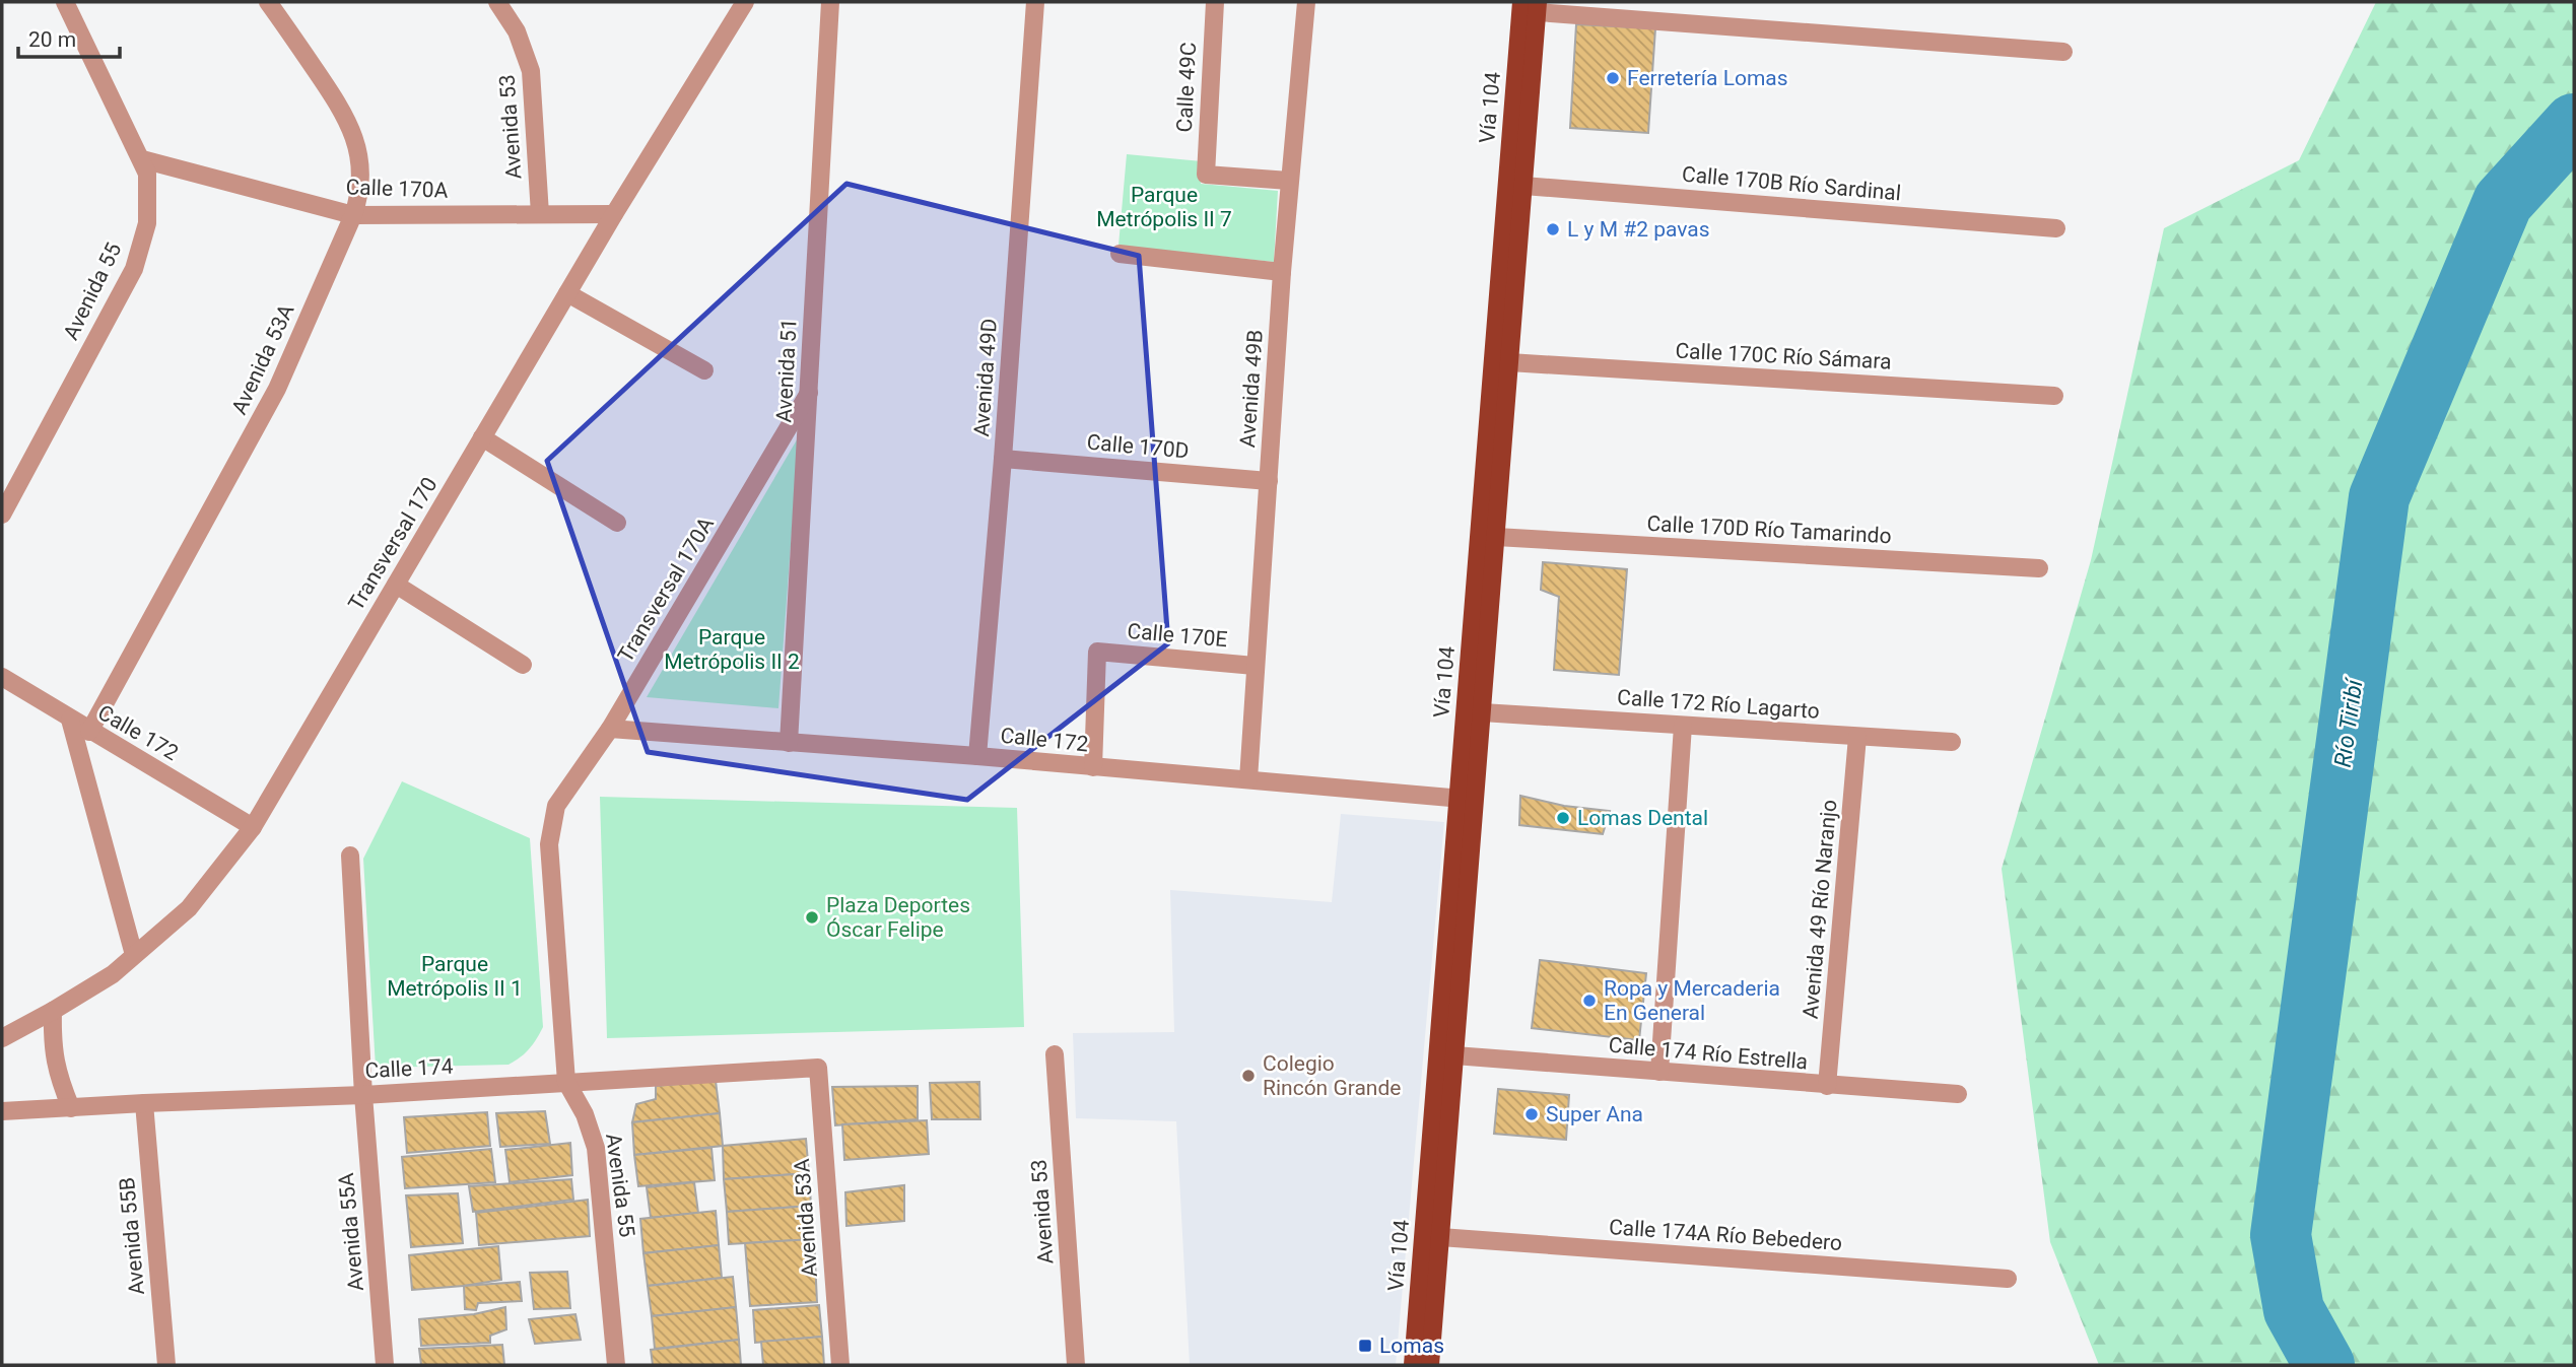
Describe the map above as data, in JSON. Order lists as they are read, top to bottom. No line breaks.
{"streets":{"main road":["Vía 104"],"street":["Calle 49C","Avenida 53","Calle 170B Río Sardinal","Calle 170A","Avenida 55","Calle 170C Río Sámara","Avenida 53A","Avenida 51","Avenida 49D","Avenida 49B","Calle 170D","Calle 170D Río Tamarindo","Transversal 170","Transversal 170A","Calle 170E","Calle 172 Río Lagarto","Calle 172","Avenida 49 Río Naranjo","Calle 174 Río Estrella","Calle 174","Avenida 55A","Calle 174A Río Bebedero","Avenida 55B"]},"crossings":[["Calle 49C","Avenida 49B"],["Vía 104","Calle 170B Río Sardinal"],["Vía 104","Calle 170C Río Sámara"],["Vía 104","Calle 170D Río Tamarindo"],["Vía 104","Calle 172 Río Lagarto"],["Vía 104","Calle 172"],["Vía 104","Calle 174 Río Estrella"],["Vía 104","Calle 174A Río Bebedero"],["Avenida 53","Calle 170A"],["Calle 170A","Avenida 55"],["Calle 170A","Avenida 53A"],["Calle 170A","Transversal 170"],["Avenida 55","Transversal 170A"],["Avenida 55","Calle 174"],["Avenida 53A","Calle 172"],["Avenida 53A","Calle 174"],["Avenida 51","Transversal 170A"],["Avenida 51","Calle 172"],["Avenida 49D","Calle 170D"],["Avenida 49D","Calle 172"],["Avenida 49B","Calle 170D"],["Avenida 49B","Calle 170E"],["Avenida 49B","Calle 172"],["Transversal 170","Calle 172"],["Transversal 170A","Calle 172"],["Calle 170E","Calle 172"],["Calle 172 Río Lagarto","Avenida 49 Río Naranjo"],["Avenida 49 Río Naranjo","Calle 174 Río Estrella"],["Calle 174","Avenida 55A"],["Calle 174","Avenida 55B"]],"water":["Río Tiribí"],"parks":["Parque Metrópolis II 7","Parque Metrópolis II 2","Parque Metrópolis II 1"],"places":{"other":["Ferretería Lomas","L y M #2 pavas","Lomas Dental","Plaza Deportes Óscar Felipe","Ropa y Mercaderia En General","Colegio Rincón Grande","Super Ana"],"transit":["Lomas"]},"scale_bar":"20 m"}
